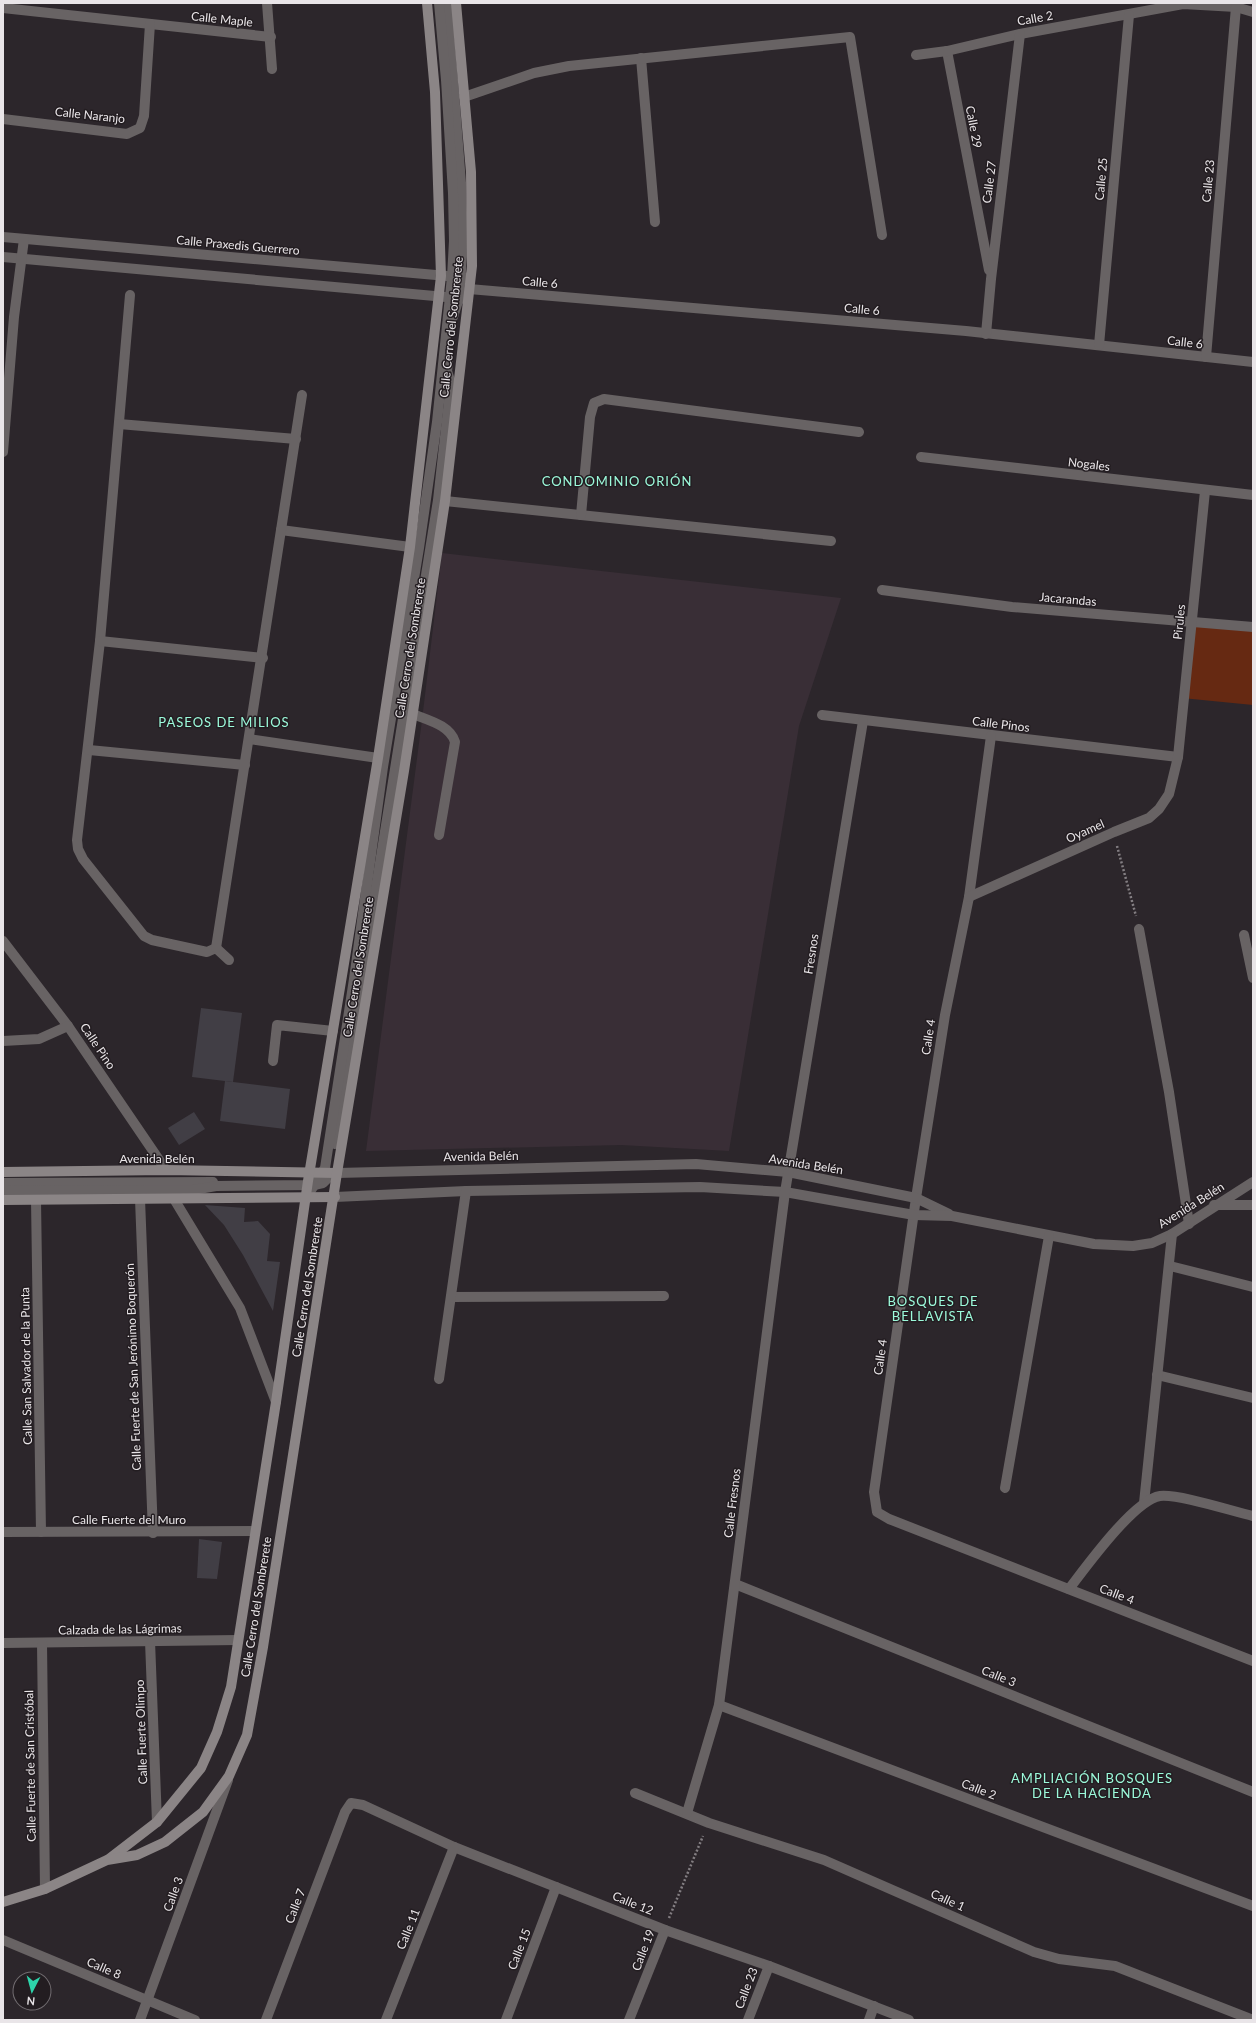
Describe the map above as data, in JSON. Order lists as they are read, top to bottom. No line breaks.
{"streets":{"main road":["Calle Cerro del Sombrerete","Avenida Belén"],"street":["Calle 2","Calle Maple","Calle Naranjo","Calle 29","Calle 25","Calle 23","Calle 27","Calle Praxedis Guerrero","Calle 6","Nogales","Jacarandas","Pirules","Calle Pinos","Oyamel","Fresnos","Calle 4","Calle Pino","Calle San Salvador de la Punta","Calle Fuerte de San Jerónimo Boquerón","Calle Fresnos","Calle Fuerte del Muro","Calzada de las Lágrimas","Calle 3","Calle Fuerte Olimpo","Calle Fuerte de San Cristóbal","Calle 1","Calle 12","Calle 7","Calle 11","Calle 15","Calle 19","Calle 8"]},"crossings":[["Calle 2","Calle 29"],["Calle 2","Calle 25"],["Calle 2","Calle 23"],["Calle 2","Calle 27"],["Calle 2","Calle Fresnos"],["Calle Maple","Calle Naranjo"],["Calle 29","Calle 27"],["Calle 25","Calle 6"],["Calle 23","Calle 6"],["Calle 23","Calle 12"],["Calle 27","Calle 6"],["Calle Praxedis Guerrero","Calle 6"],["Calle Praxedis Guerrero","Calle Cerro del Sombrerete"],["Calle 6","Calle Cerro del Sombrerete"],["Calle Cerro del Sombrerete","Avenida Belén"],["Calle Cerro del Sombrerete","Calle Fuerte del Muro"],["Calle Cerro del Sombrerete","Calzada de las Lágrimas"],["Calle Cerro del Sombrerete","Calle 3"],["Calle Cerro del Sombrerete","Calle Fuerte Olimpo"],["Calle Cerro del Sombrerete","Calle Fuerte de San Cristóbal"],["Nogales","Pirules"],["Jacarandas","Pirules"],["Pirules","Calle Pinos"],["Pirules","Oyamel"],["Calle Pinos","Oyamel"],["Calle Pinos","Fresnos"],["Calle Pinos","Calle 4"],["Oyamel","Calle 4"],["Fresnos","Avenida Belén"],["Fresnos","Calle Fresnos"],["Calle 4","Avenida Belén"],["Calle Pino","Avenida Belén"],["Avenida Belén","Calle San Salvador de la Punta"],["Avenida Belén","Calle Fuerte de San Jerónimo Boquerón"],["Avenida Belén","Calle Fresnos"],["Calle San Salvador de la Punta","Calle Fuerte del Muro"],["Calle Fuerte de San Jerónimo Boquerón","Calle Fuerte del Muro"],["Calle Fresnos","Calle 3"],["Calle Fresnos","Calle 1"],["Calzada de las Lágrimas","Calle Fuerte Olimpo"],["Calzada de las Lágrimas","Calle Fuerte de San Cristóbal"],["Calle 3","Calle 8"],["Calle 1","Calle 19"],["Calle 12","Calle 7"],["Calle 12","Calle 11"],["Calle 12","Calle 15"],["Calle 12","Calle 19"]],"districts":["CONDOMINIO ORIÓN","PASEOS DE MILIOS","BOSQUES DE BELLAVISTA","AMPLIACIÓN BOSQUES DE LA HACIENDA"],"north":"bottom"}
